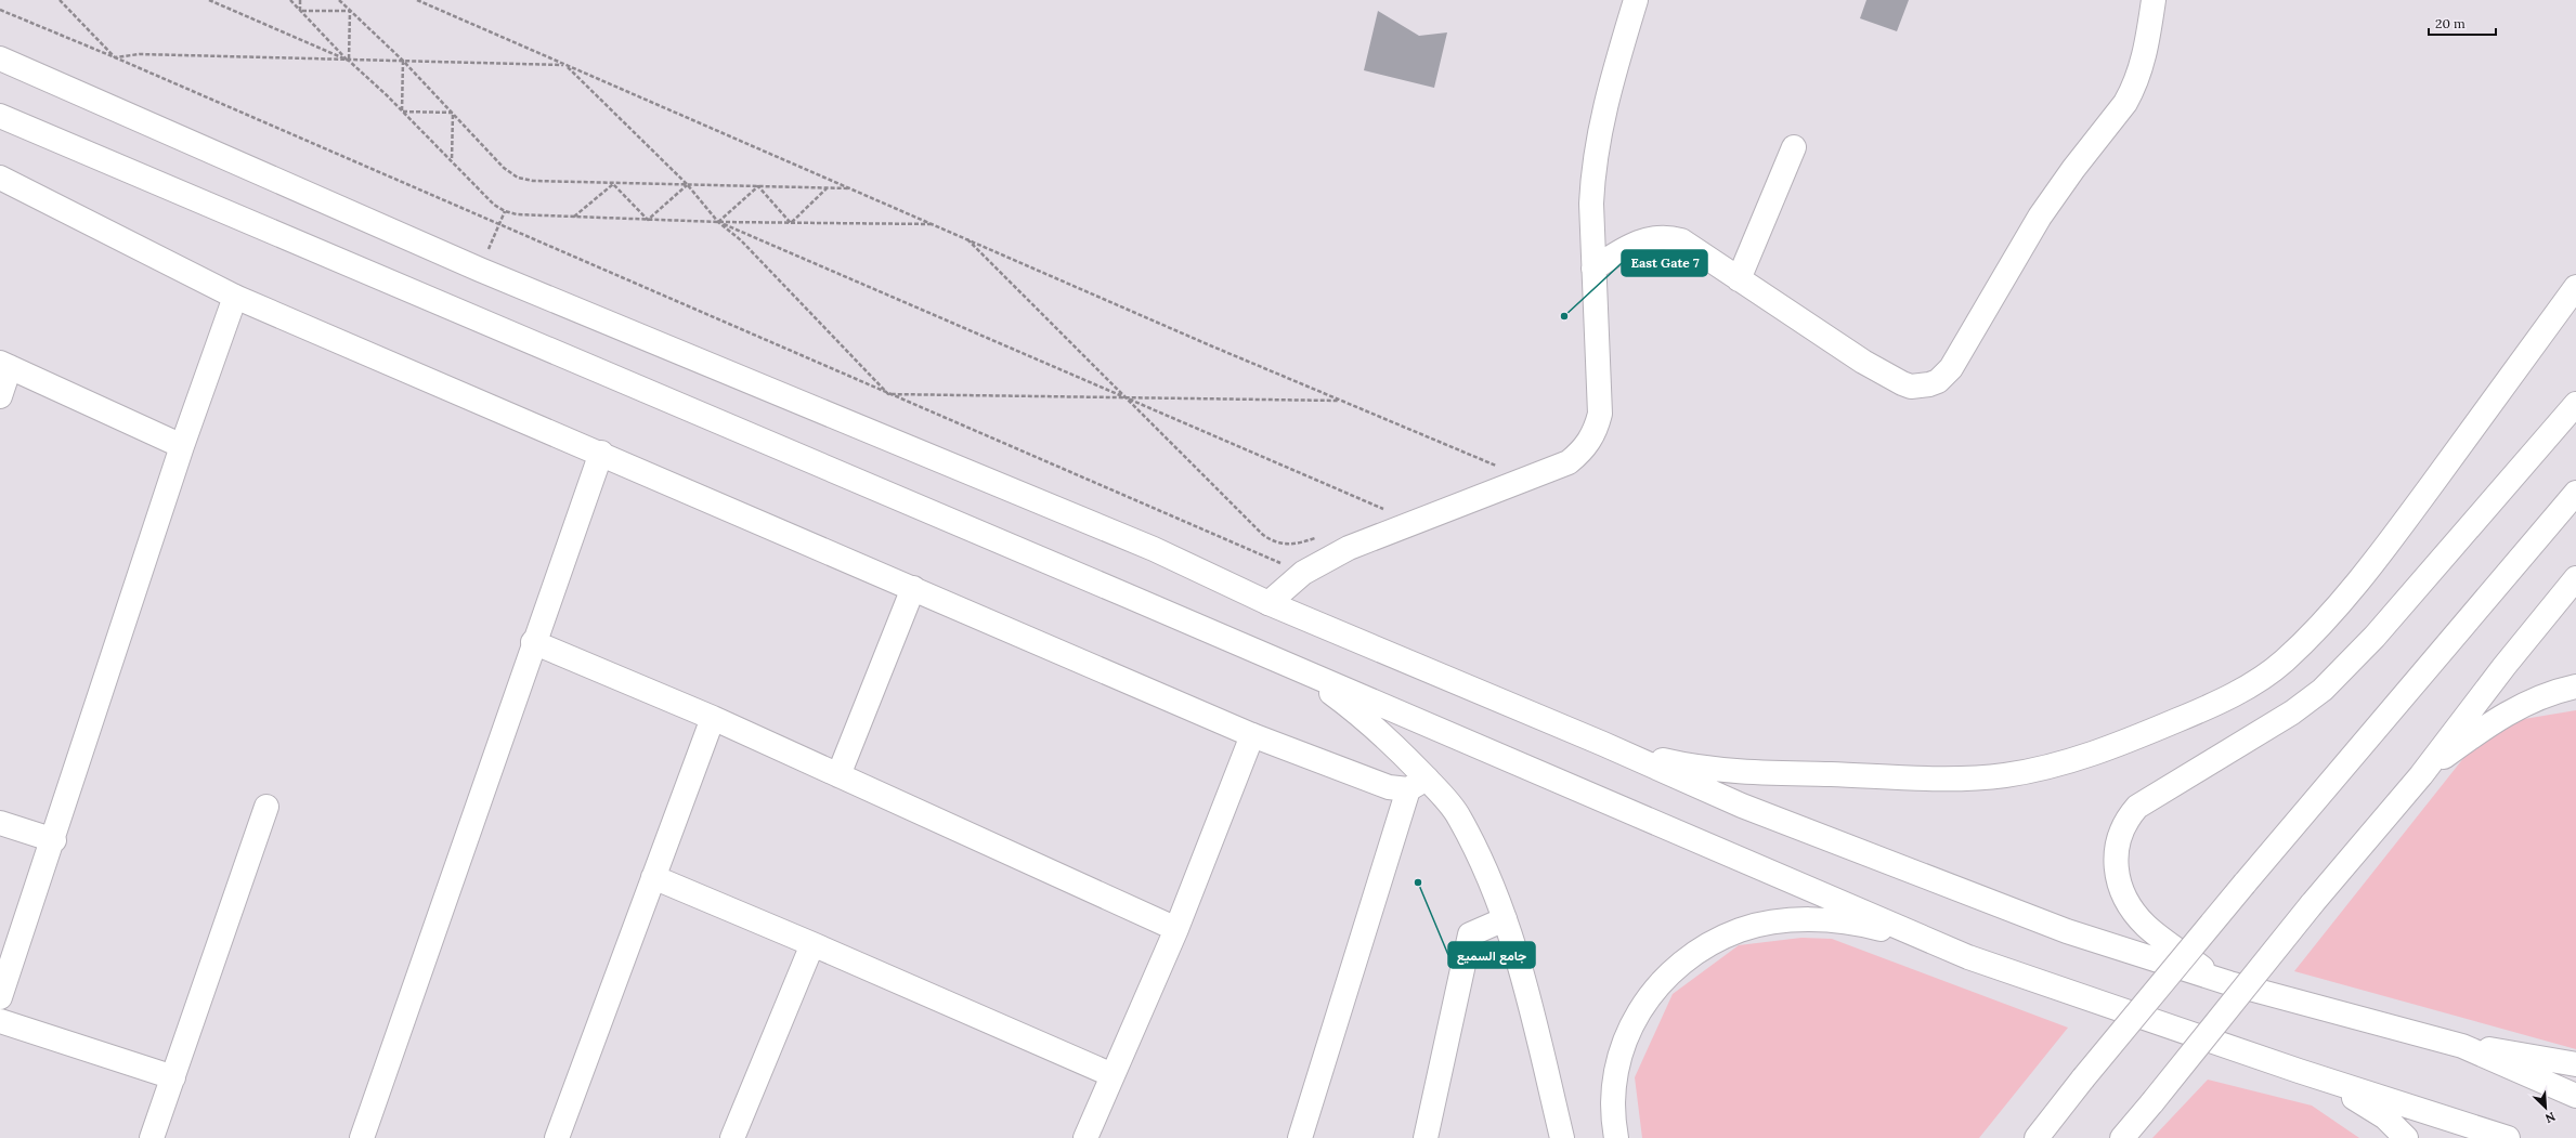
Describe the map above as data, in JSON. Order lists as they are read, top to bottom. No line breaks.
{"places":["East Gate 7","جامع السميع"],"scale_bar":"20 m","north":"bottom right"}
